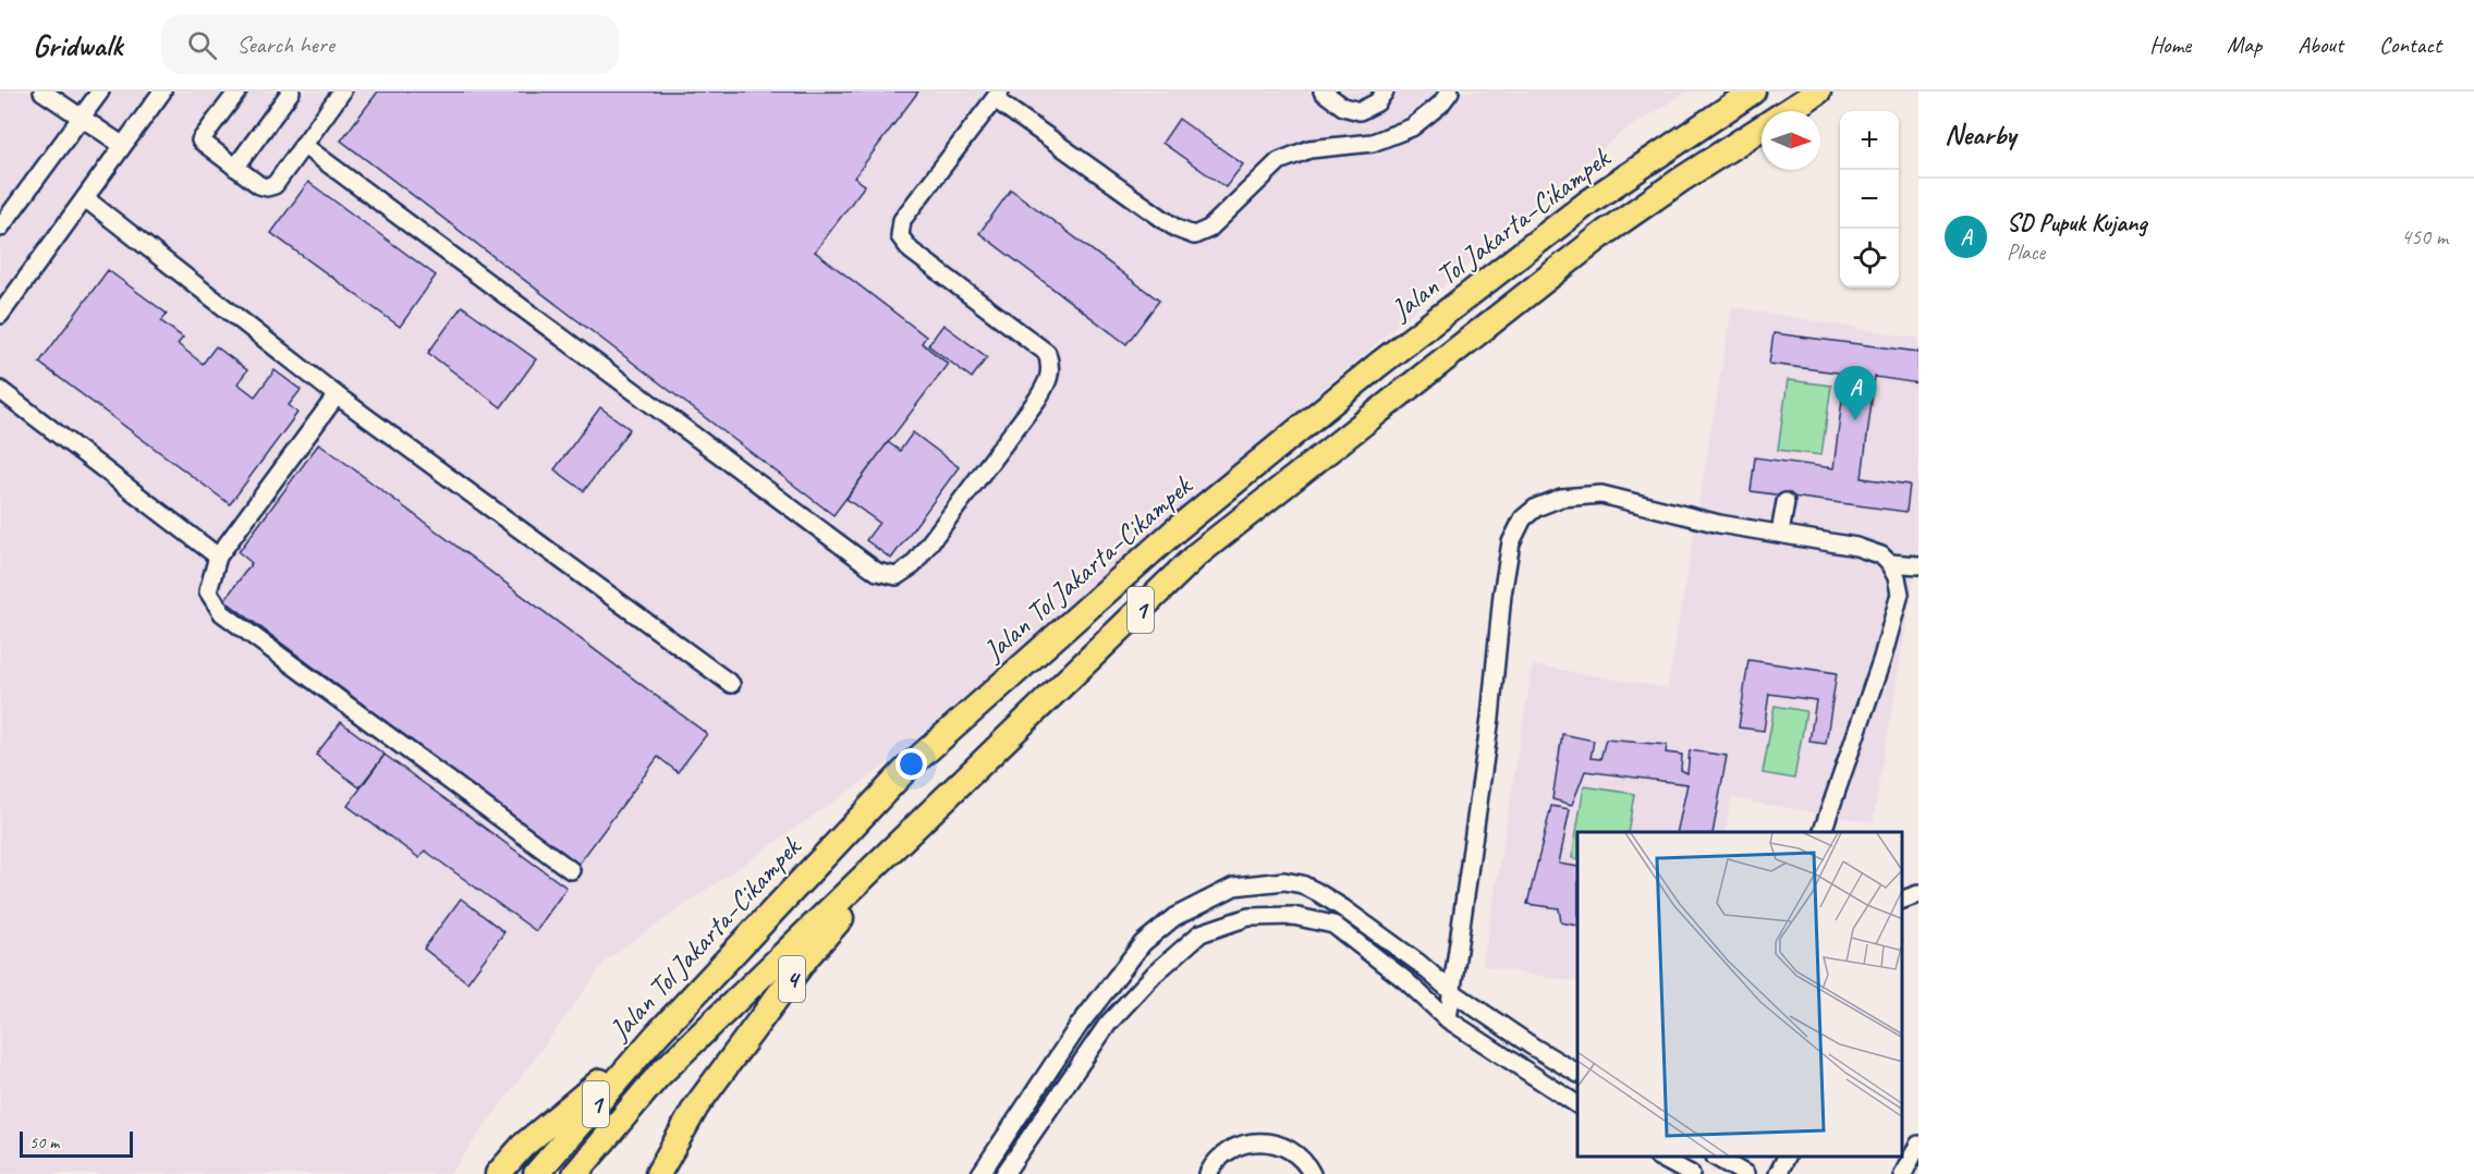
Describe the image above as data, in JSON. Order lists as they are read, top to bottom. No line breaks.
{"streets":{"highway":["Jalan Tol Jakarta–Cikampek","1","4"]},"crossings":[["1","4"]],"scale_bar":"50 m","north":"right","page":{"header":"Gridwalk","search":"Search here","nav":["Home","Map","About","Contact"],"heading":"Nearby","map_buttons":["+","−"],"list":[{"mark":"A","name":"SD Pupuk Kujang","note":"Place","value":"450 m"}],"pins":"A","scale":"50 m"}}
